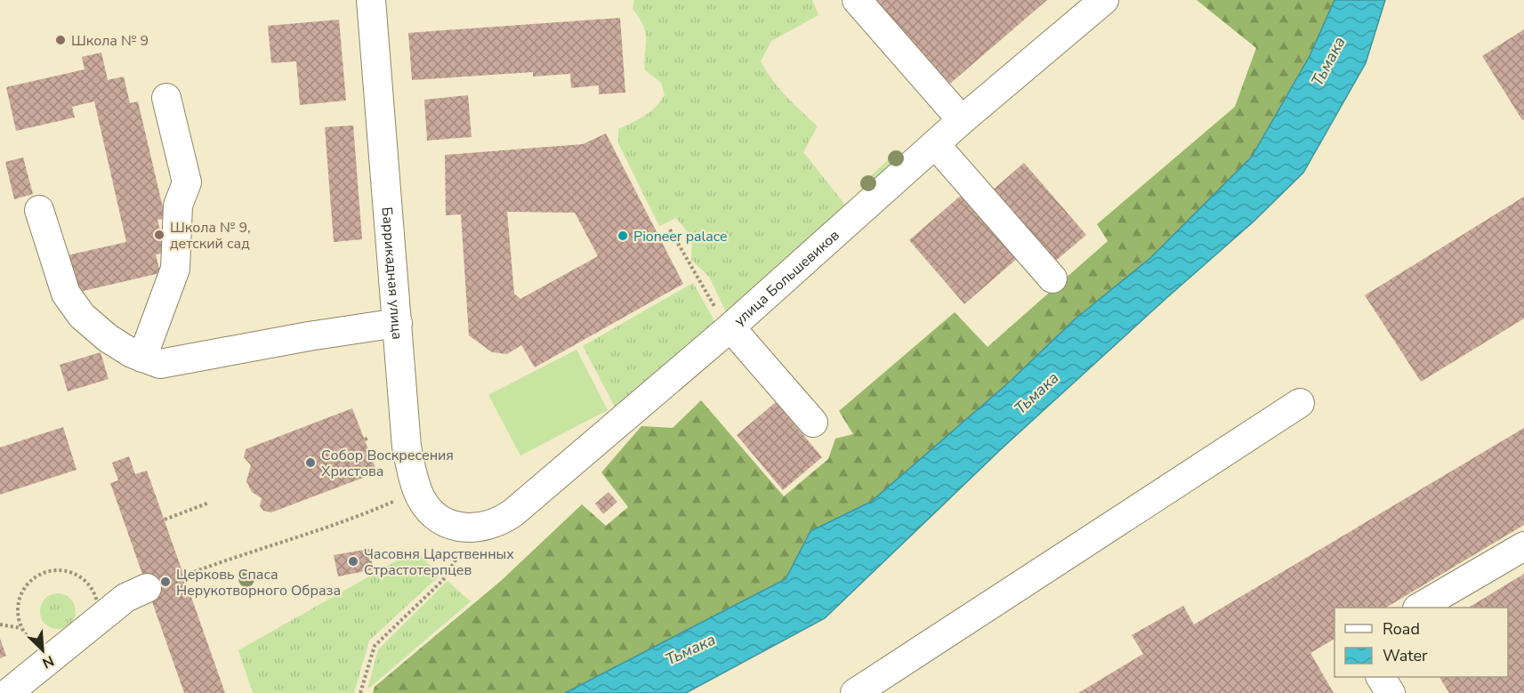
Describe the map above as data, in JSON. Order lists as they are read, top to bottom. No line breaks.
{"streets":{"street":["Баррикадная улица","улица Большевиков"]},"crossings":[["Баррикадная улица","улица Большевиков"]],"water":["Тьмака"],"places":["Школа № 9","Школа № 9, детский сад","Pioneer palace","Собор Воскресения Христова","Часовня Царственных Страстотерпцев","Церковь Спаса Нерукотворного Образа"],"legend":["Road","Water"],"north":"bottom right"}
